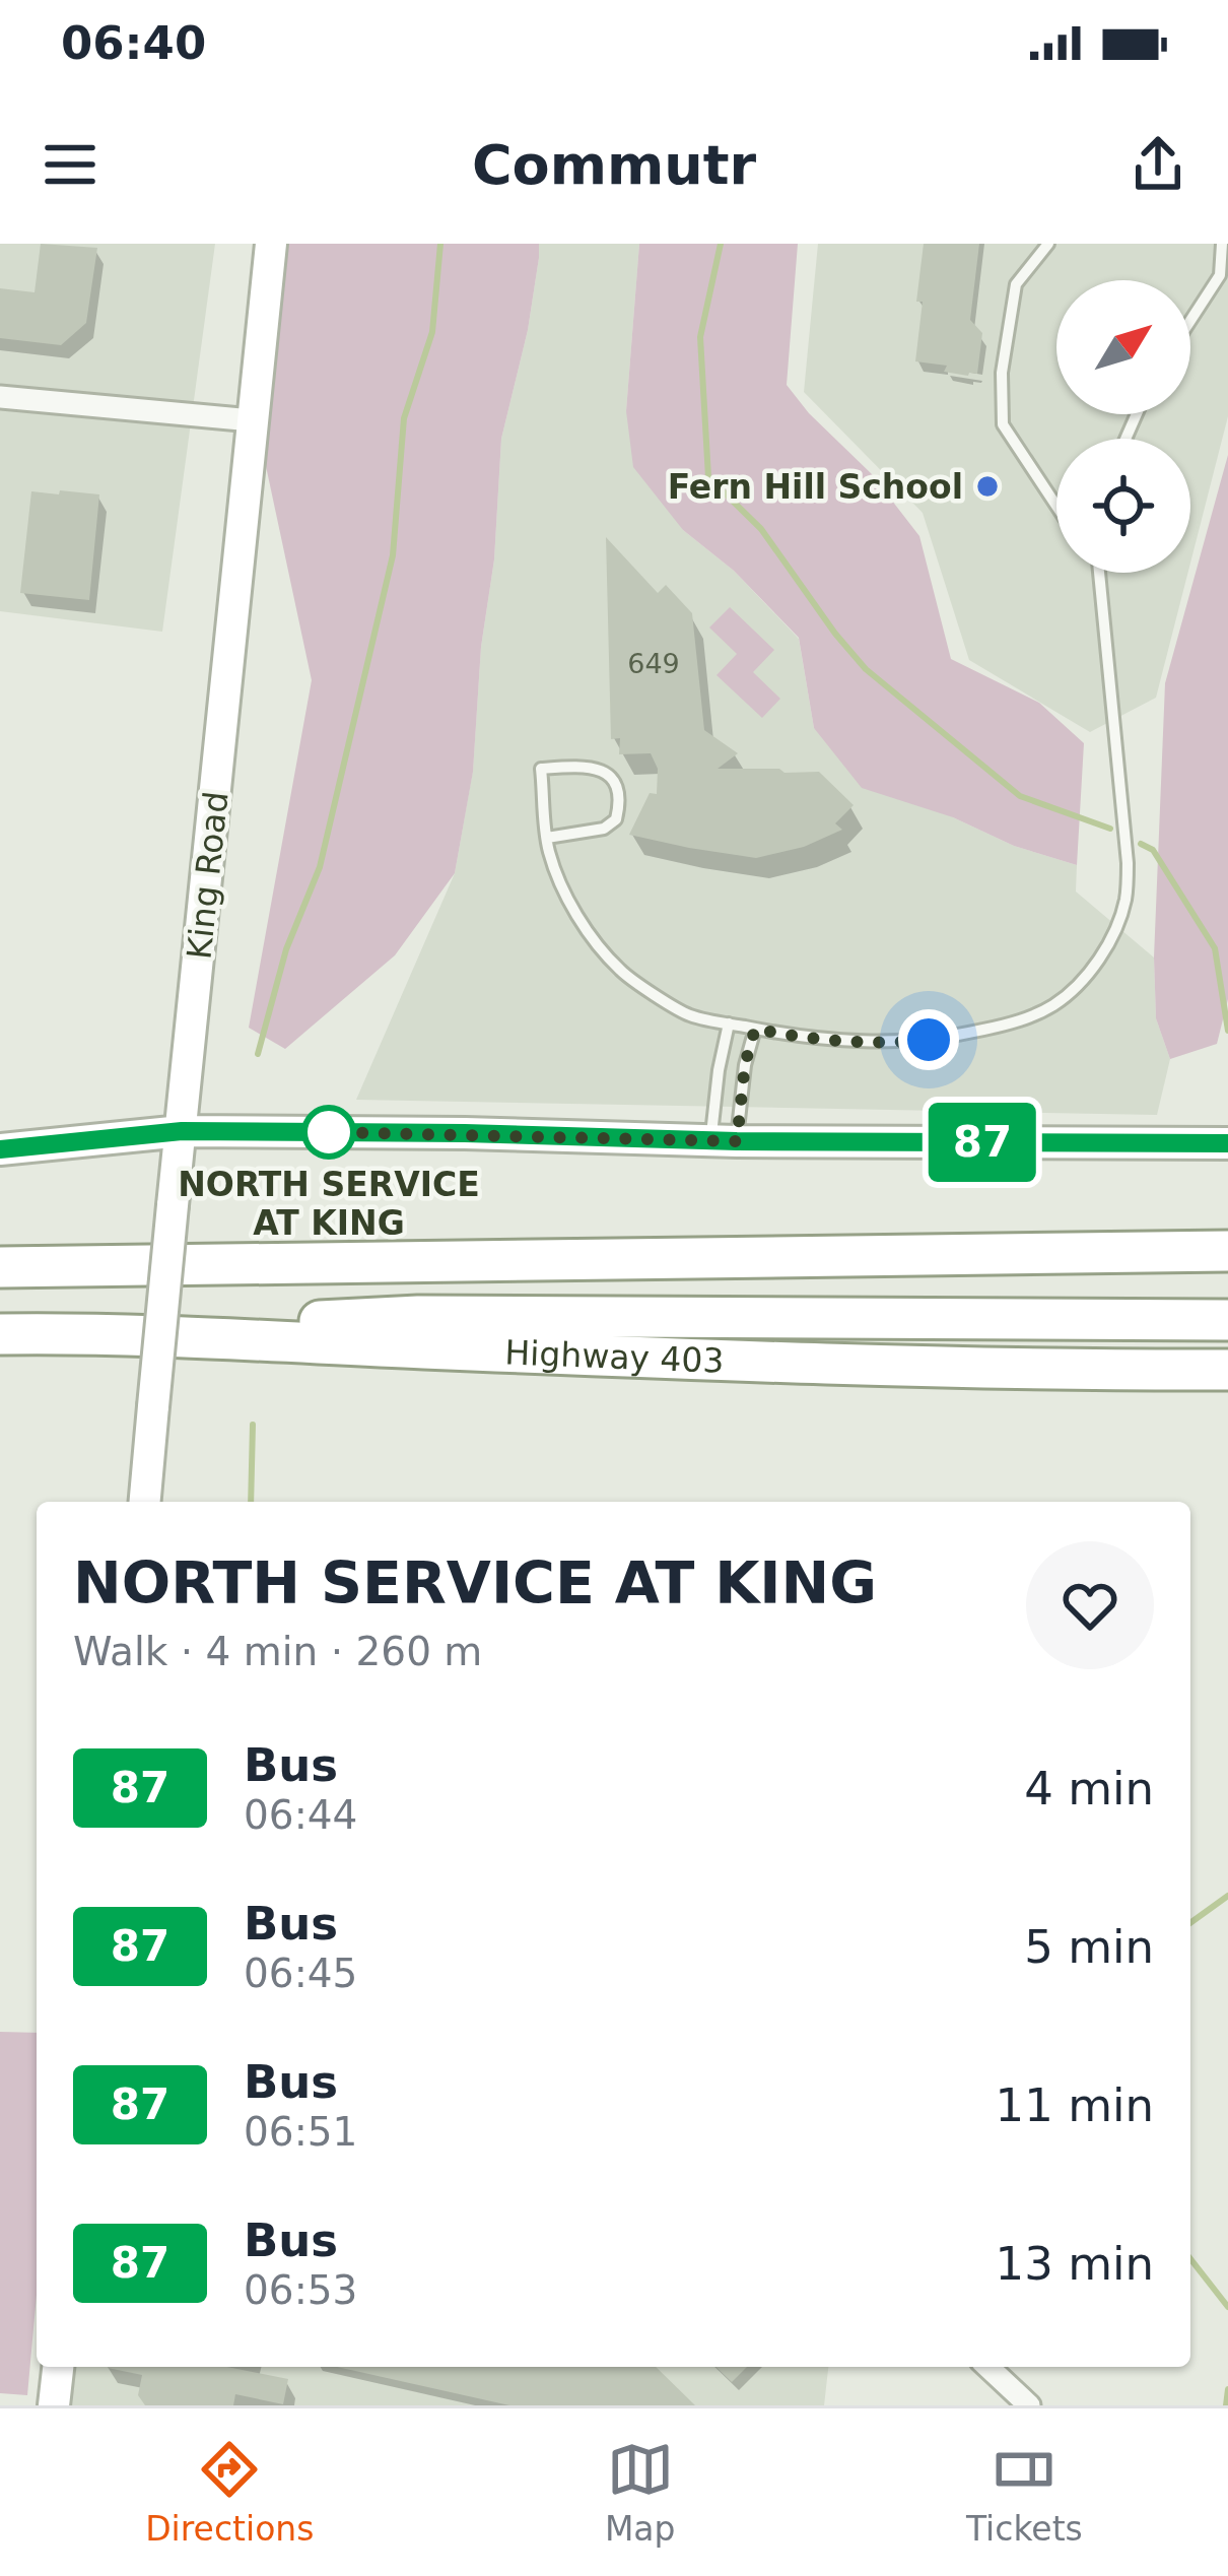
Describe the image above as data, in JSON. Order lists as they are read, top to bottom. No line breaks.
{"streets":{"highway":["Highway 403"],"street":["King Road"]},"places":["Fern Hill School","NORTH SERVICE AT KING"],"lines":["bus line 87"],"house_numbers":["649"],"north":"top right","page":{"status":"06:40","header":"Commutr","on_map":"87","heading":["NORTH SERVICE AT KING","Walk · 4 min · 260 m"],"list":[{"mark":"87","name":"Bus","note":"06:44","value":"4 min"},{"mark":"87","name":"Bus","note":"06:45","value":"5 min"},{"mark":"87","name":"Bus","note":"06:51","value":"11 min"},{"mark":"87","name":"Bus","note":"06:53","value":"13 min"}],"tabs":["Directions","Map","Tickets"]}}
